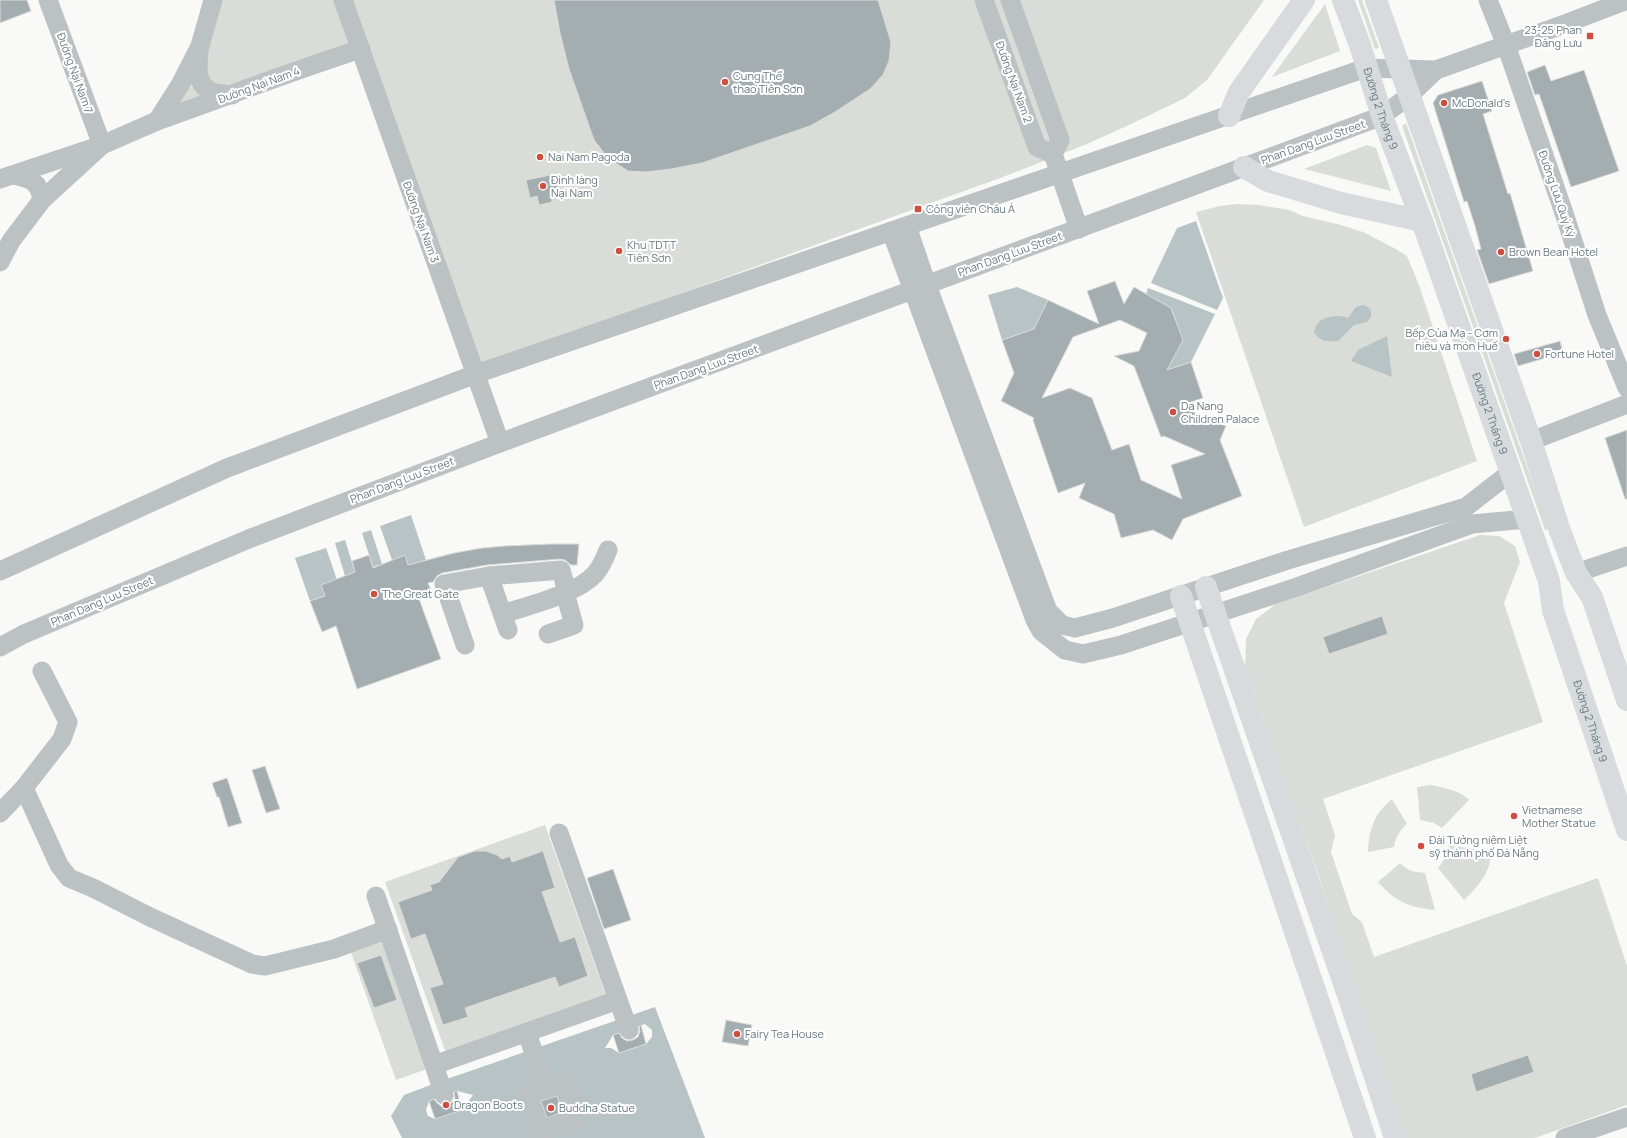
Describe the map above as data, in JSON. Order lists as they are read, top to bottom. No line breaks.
{"streets":{"main road":["Đường 2 Tháng 9"],"street":["Đường Nại Nam 7","Đường Nại Nam 2","Đường Nại Nam 4","Phan Dang Luu Street","Đường Lưu Quý Kỳ","Đường Nại Nam 3"]},"crossings":[["Đường Nại Nam 7","Đường Nại Nam 4"],["Đường Nại Nam 4","Đường Nại Nam 3"],["Đường 2 Tháng 9","Phan Dang Luu Street"],["Phan Dang Luu Street","Đường Nại Nam 3"]],"places":{"transit":["23-25 Phan Đăng Lưu","Công viên Châu Á"],"other":["Cung Thể thao Tiên Sơn","McDonald's","Nai Nam Pagoda","Đình làng Nại Nam","Khu TDTT Tiên Sơn","Brown Bean Hotel","Bếp Của Mạ - Cơm niêu và món Huế","Fortune Hotel","Da Nang Children Palace","The Great Gate","Vietnamese Mother Statue","Đài Tưởng niệm Liệt sỹ thành phố Đà Nẵng","Fairy Tea House","Dragon Boots","Buddha Statue"]}}
